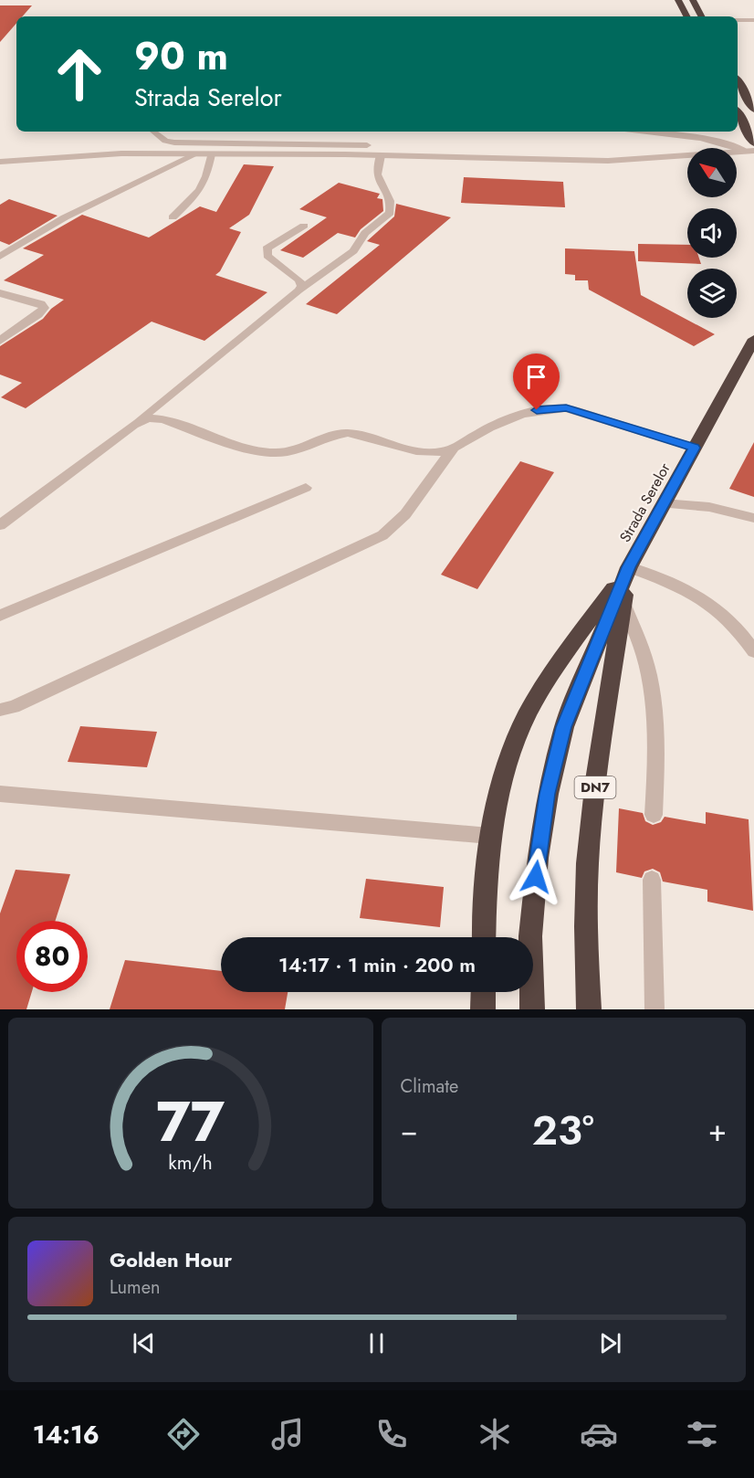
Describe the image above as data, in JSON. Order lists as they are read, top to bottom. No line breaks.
{"streets":{"highway":["Strada Serelor","DN7"]},"crossings":[["Strada Serelor","DN7"]],"north":"top left","page":{"turn":["90 m","Strada Serelor"],"limit":"80","trip":"14:17 · 1 min · 200 m","tile":"Climate","heat":["−","23°","+"],"song":["Golden Hour","Lumen"],"tabs":"14:16","gauge":["77","km/h"]}}
